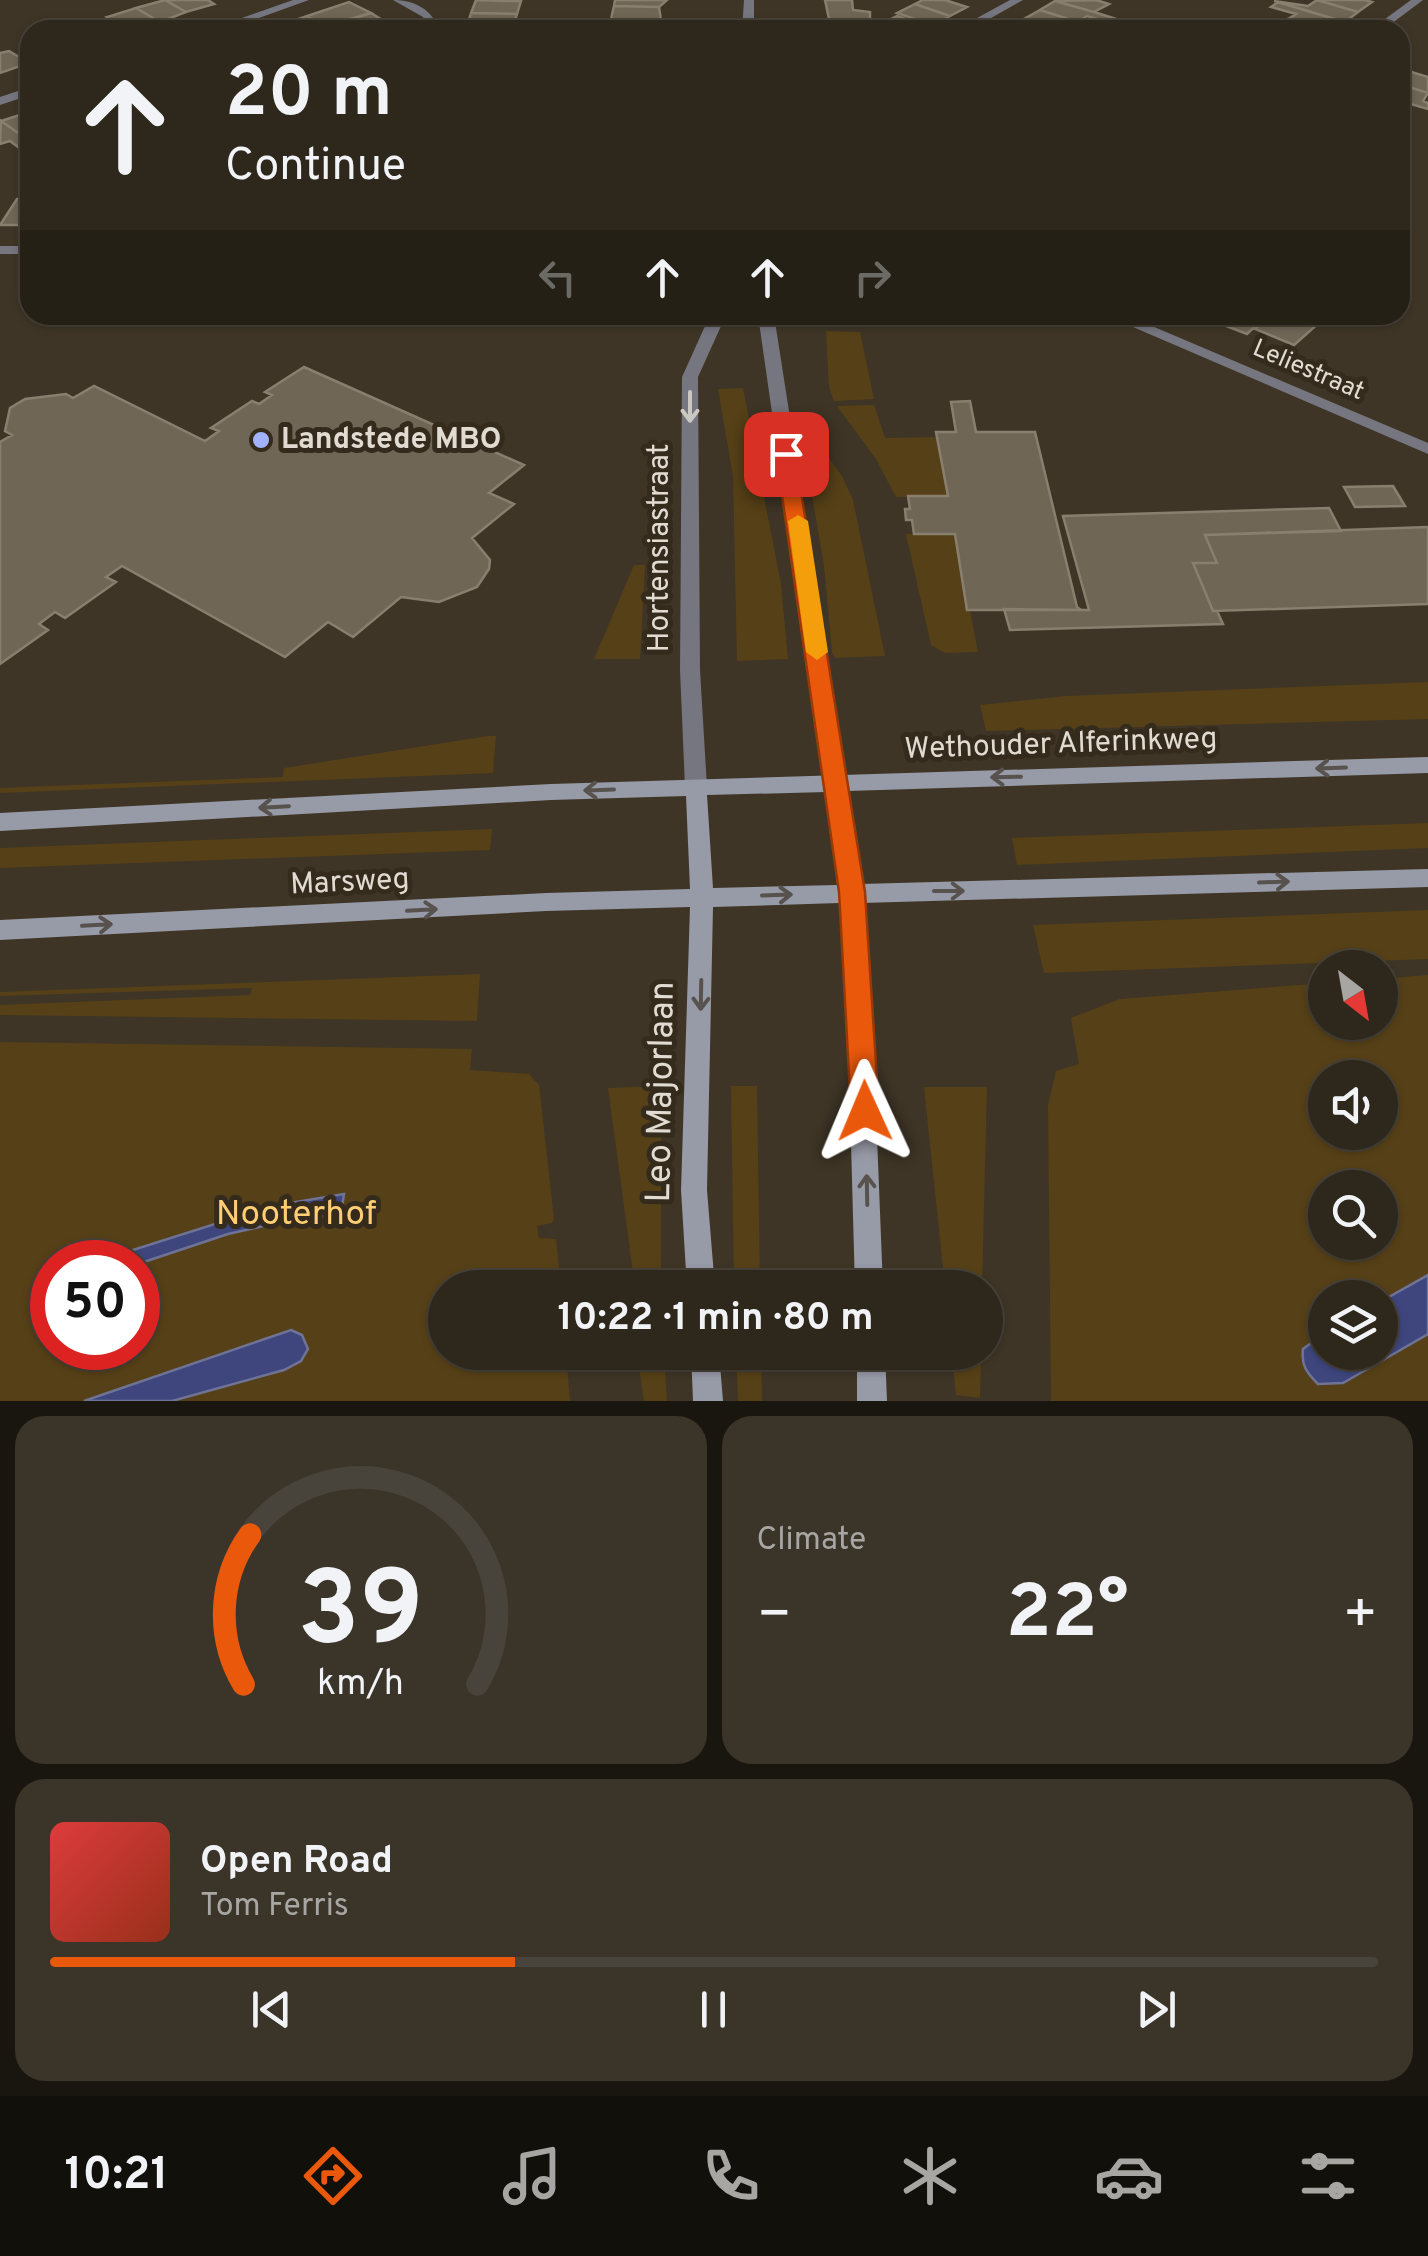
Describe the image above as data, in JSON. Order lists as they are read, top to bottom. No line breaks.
{"streets":{"main road":["Wethouder Alferinkweg","Marsweg","Leo Majorlaan"],"street":["Leliestraat","Hortensiastraat"]},"crossings":[["Hortensiastraat","Wethouder Alferinkweg"],["Hortensiastraat","Leo Majorlaan"],["Wethouder Alferinkweg","Leo Majorlaan"],["Marsweg","Leo Majorlaan"]],"parks":["Nooterhof"],"places":["Landstede MBO"],"north":"bottom right","page":{"turn":["20 m","Continue"],"limit":"50","trip":"10:22 · 1 min · 80 m","tile":"Climate","heat":["−","22°","+"],"song":["Open Road","Tom Ferris"],"tabs":"10:21","gauge":["39","km/h"]}}
